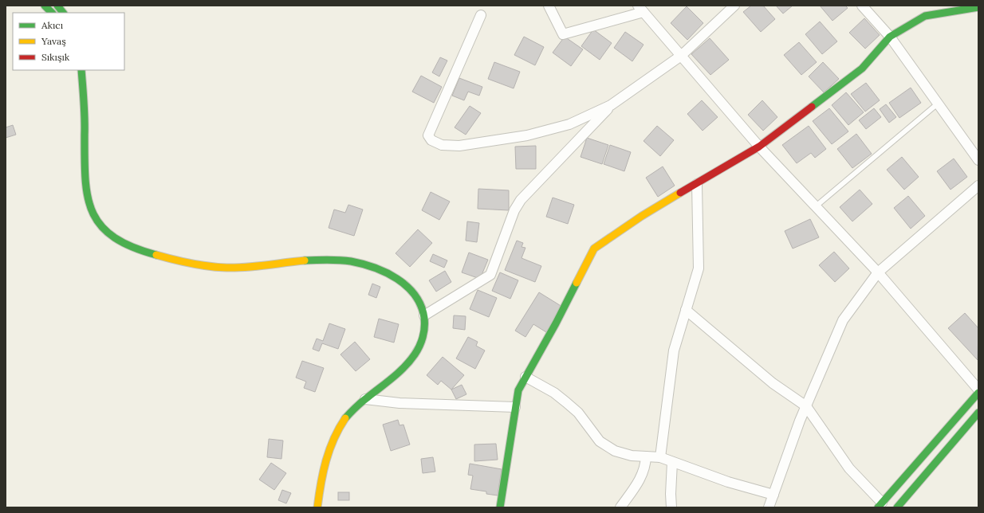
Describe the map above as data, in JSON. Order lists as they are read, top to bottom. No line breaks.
{"legend":["Akıcı","Yavaş","Sıkışık"]}
